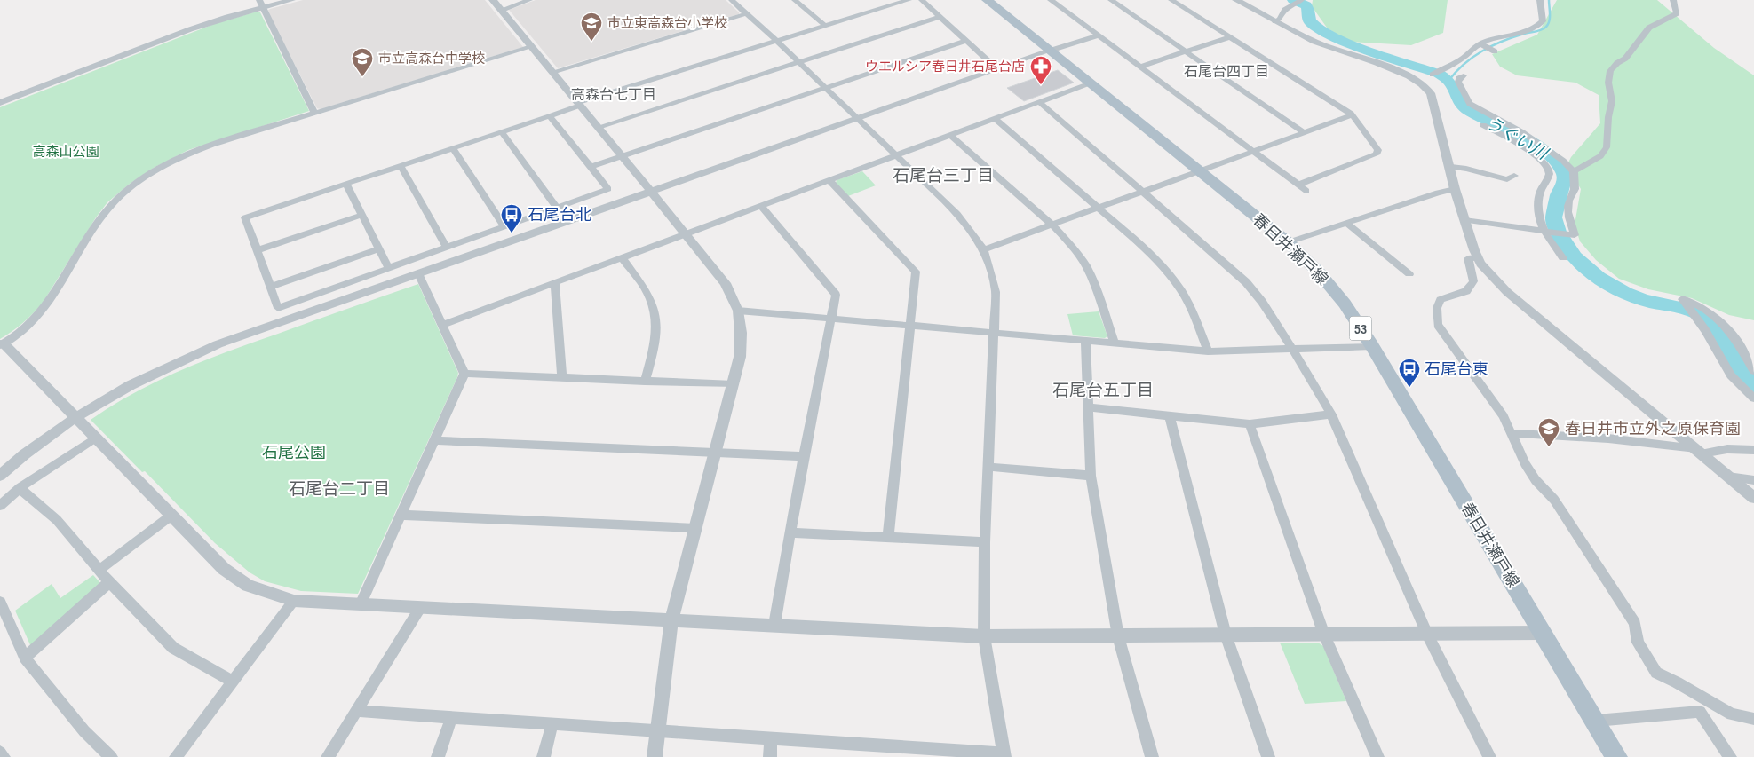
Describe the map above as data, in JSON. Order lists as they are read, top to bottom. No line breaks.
{"streets":{"main road":["春日井瀬戸線","53"]},"districts":["石尾台四丁目","高森台七丁目","石尾台三丁目","石尾台五丁目","石尾台二丁目"],"water":["うぐい川"],"parks":["高森山公園","石尾公園"],"places":{"school or university":["市立東高森台小学校","市立高森台中学校","春日井市立外之原保育園"],"pharmacy":["ウエルシア春日井石尾台店"],"bus stop":["石尾台北","石尾台東"]}}
